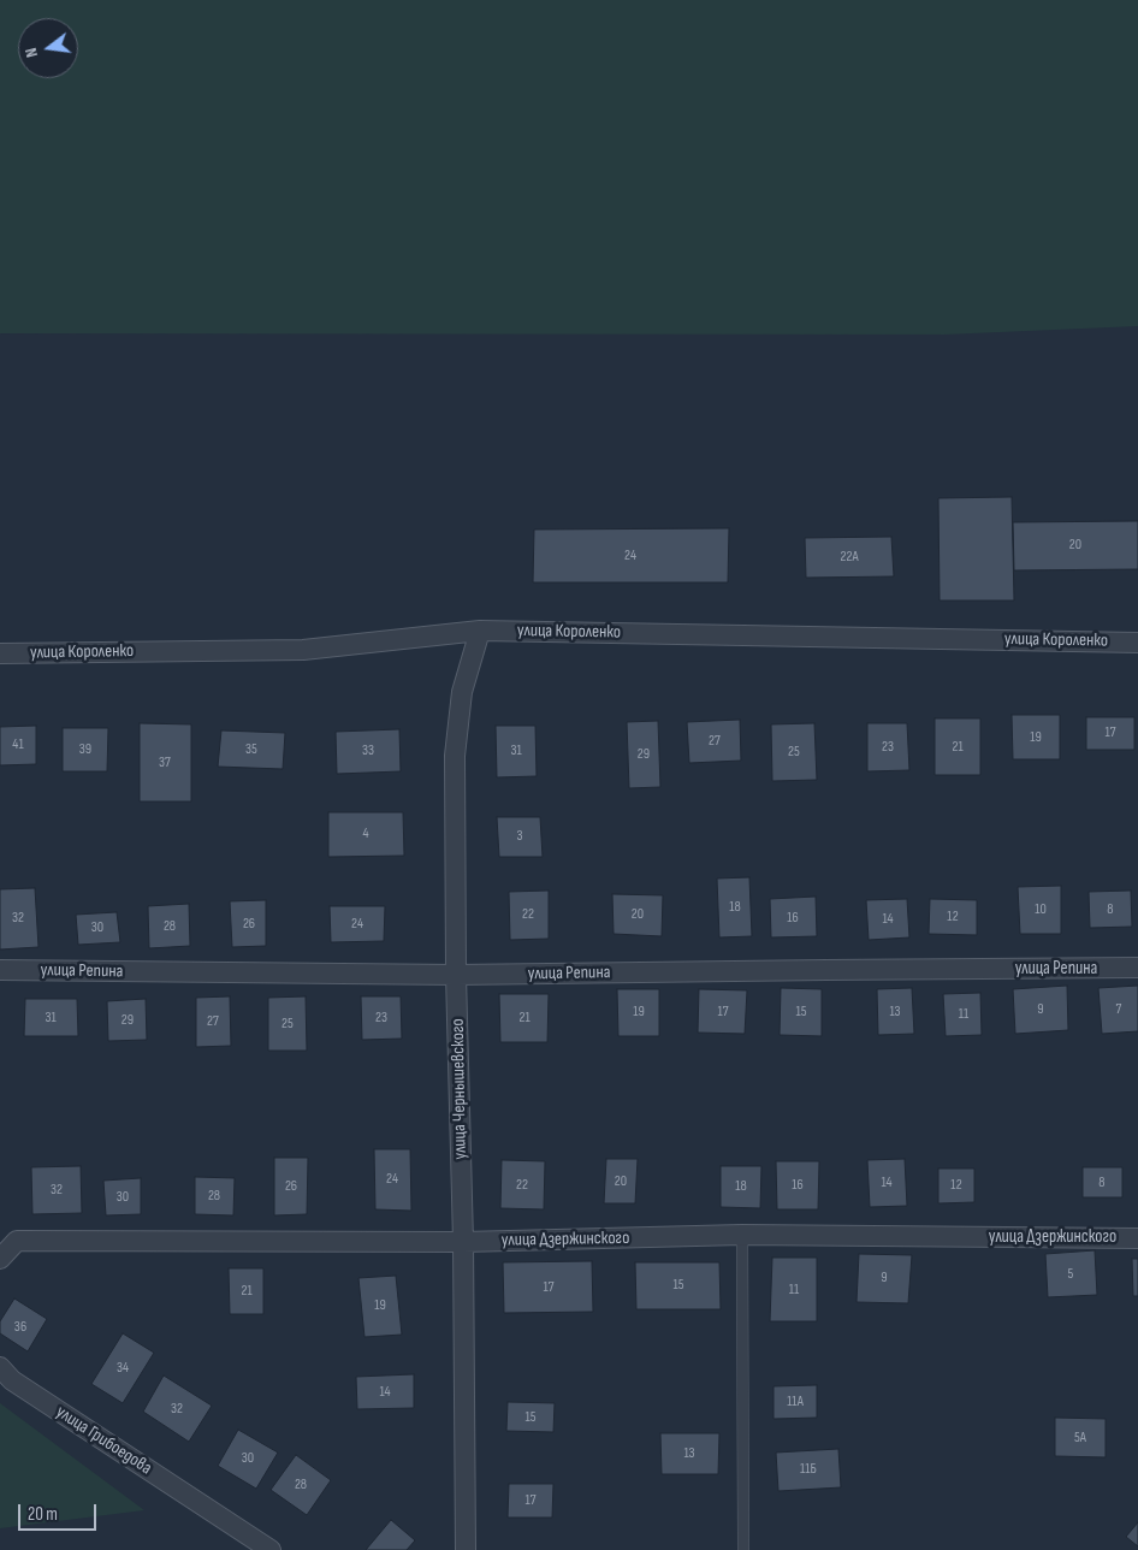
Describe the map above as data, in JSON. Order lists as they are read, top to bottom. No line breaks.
{"streets":{"street":["улица Короленко","улица Репина","улица Чернышевского","улица Дзержинского","улица Грибоедова"]},"crossings":[["улица Короленко","улица Чернышевского"],["улица Репина","улица Чернышевского"],["улица Чернышевского","улица Дзержинского"]],"house_numbers":["20","24","22А","17","19","27","41","23","21","39","35","33","31","25","29","37","4","3","18","10","8","22","20","12","32","16","14","26","24","28","30","9","7","19","17","15","13","11","31","23","21","29","27","25","24","20","14","8","22","16","12","26","18","32","28","30","5","9","15","17","11","21","19","36","34","14","11А","32","15","5А","13","30","11Б","28","17"],"scale_bar":"20 m","north":"left"}
